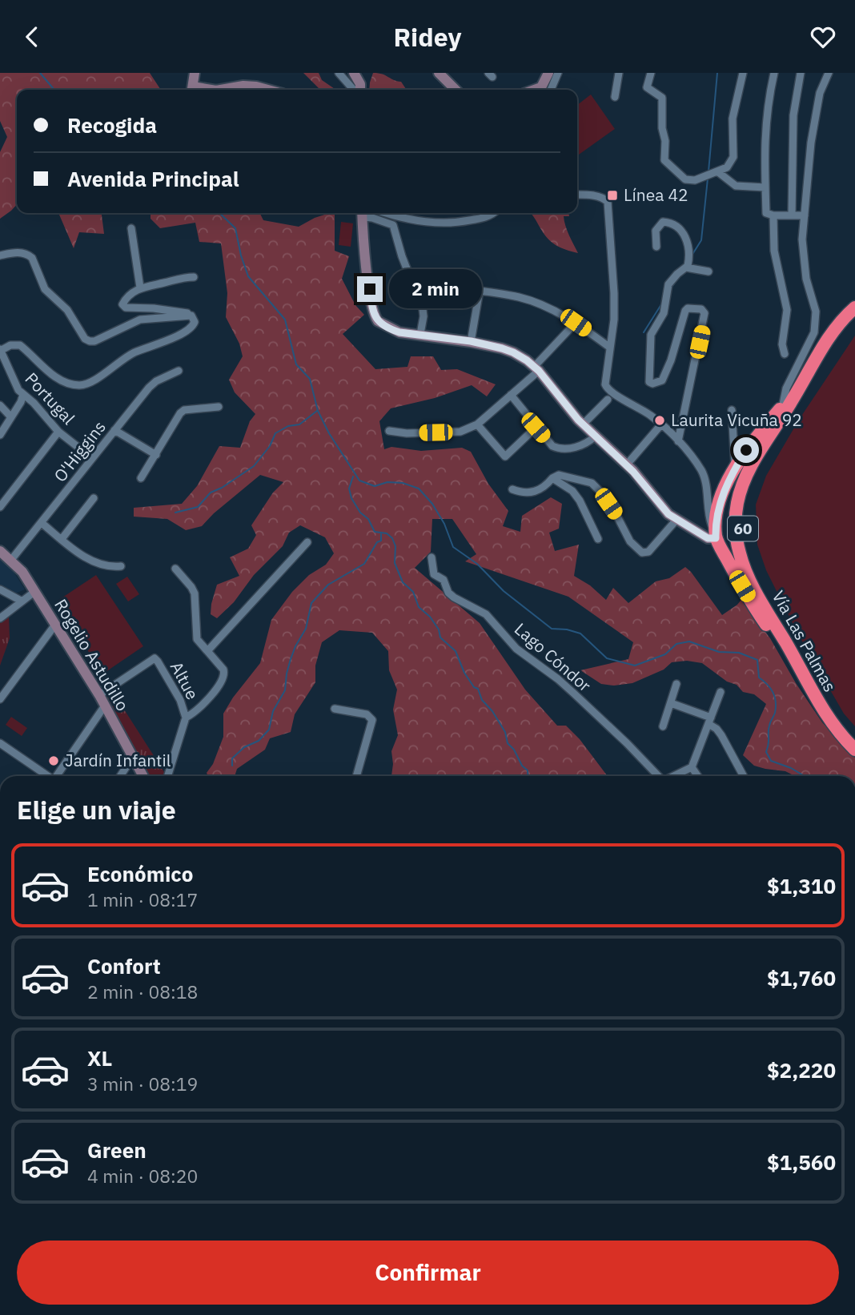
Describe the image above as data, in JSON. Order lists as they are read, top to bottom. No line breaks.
{"streets":{"highway":["60","Vía Las Palmas"],"street":["Portugal","O'Higgins","Rogelio Astudillo","Lago Cóndor","Altue"]},"crossings":[["Portugal","O'Higgins"],["O'Higgins","Rogelio Astudillo"],["Rogelio Astudillo","Altue"]],"places":{"transit":["Línea 42"],"other":["Laurita Vicuña 92","Jardín Infantil"]},"page":{"header":"Ridey","banner":["Recogida","Avenida Principal"],"bubble":"2 min","heading":"Elige un viaje","list":[{"name":"Económico","note":"1 min · 08:17","value":"$1,310"},{"name":"Confort","note":"2 min · 08:18","value":"$1,760"},{"name":"XL","note":"3 min · 08:19","value":"$2,220"},{"name":"Green","note":"4 min · 08:20","value":"$1,560"}],"buttons":"Confirmar"}}
